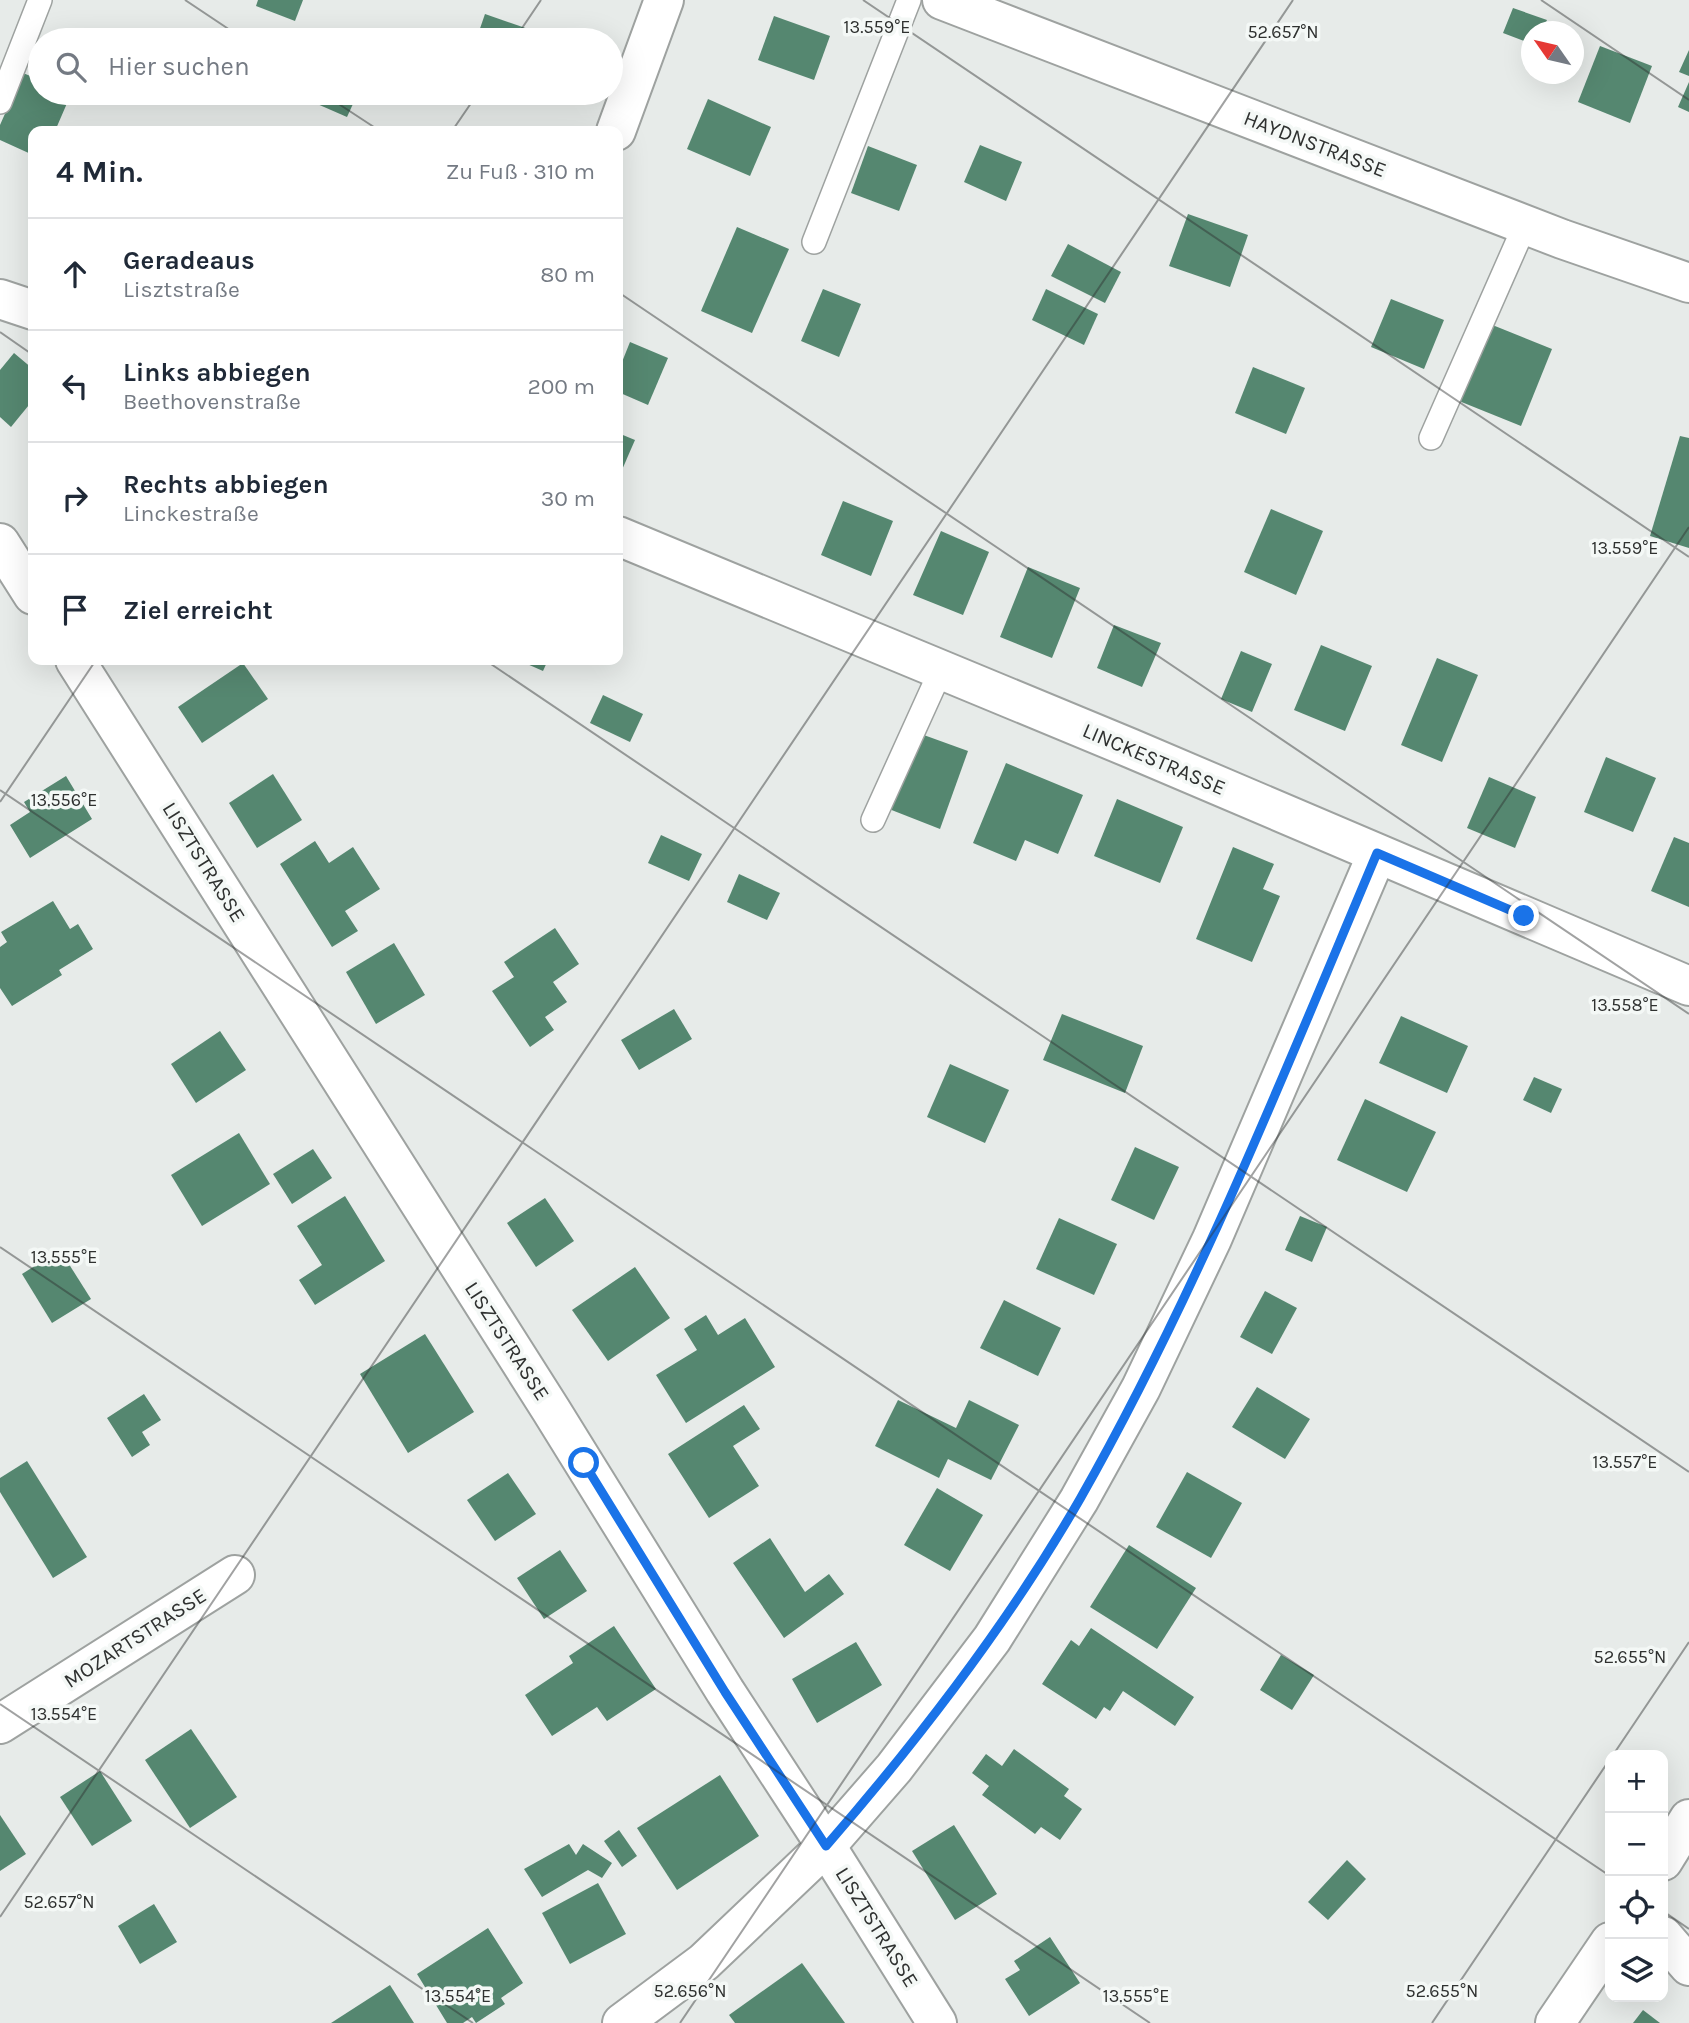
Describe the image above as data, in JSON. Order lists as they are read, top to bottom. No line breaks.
{"streets":{"street":["HAYDNSTRASSE","LINCKESTRASSE","LISZTSTRASSE","MOZARTSTRASSE"]},"north":"top left","page":{"search":"Hier suchen","heading":["4 Min.","Zu Fuß · 310 m"],"list":[["Geradeaus","Lisztstraße","80 m"],["Links abbiegen","Beethovenstraße","200 m"],["Rechts abbiegen","Linckestraße","30 m"],"Ziel erreicht"],"map_buttons":["+","−"]},"coordinates":["13.559°E","52.657°N","13.556°E","13.558°E","13.555°E","13.557°E","52.655°N","13.554°E","52.656°N"]}
